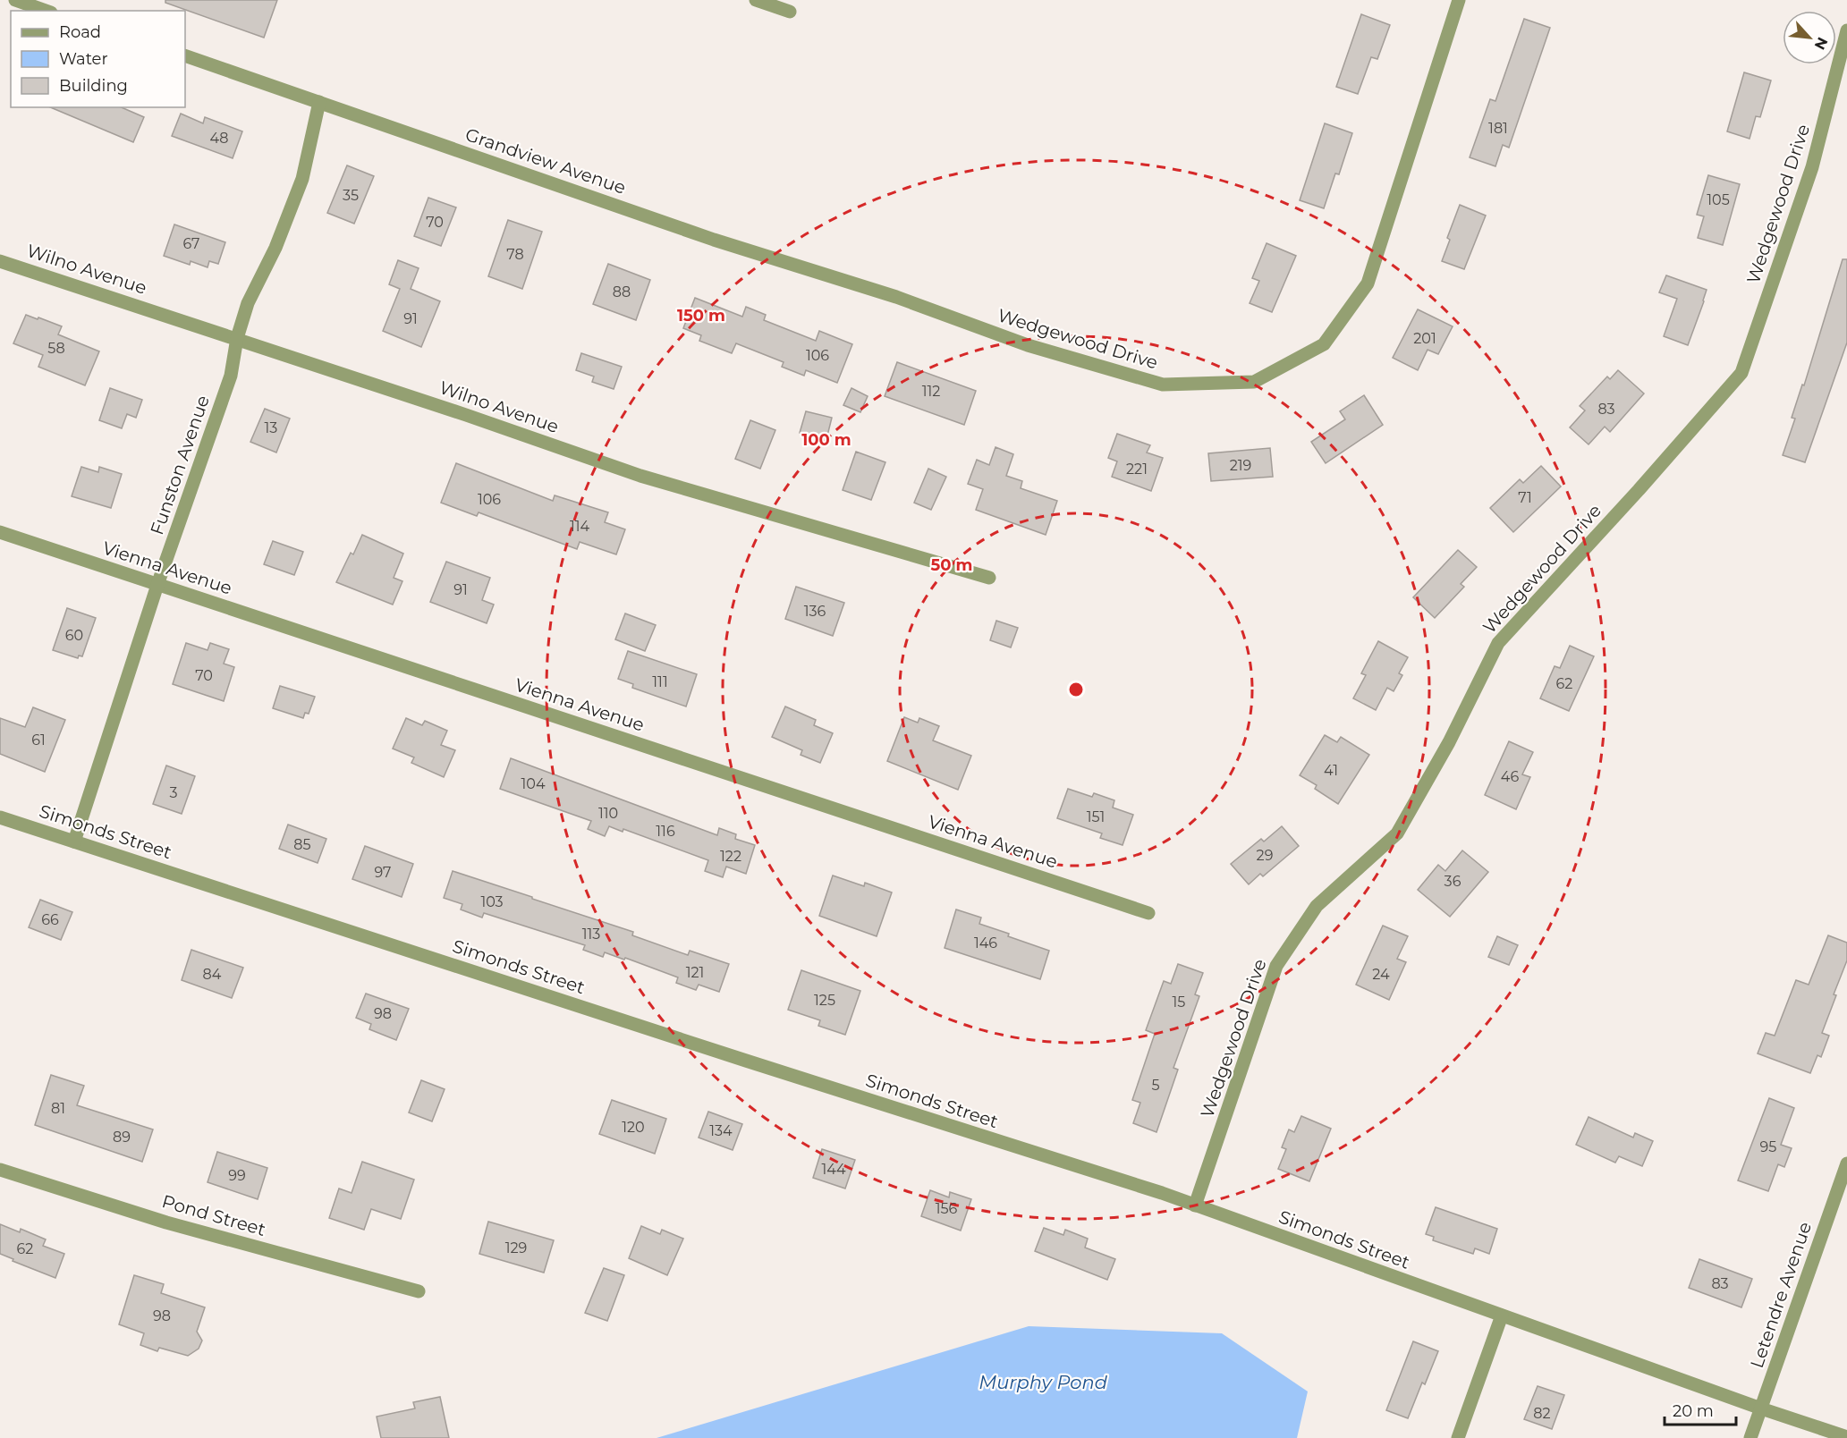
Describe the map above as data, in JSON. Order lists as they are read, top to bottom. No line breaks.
{"streets":{"street":["Grandview Avenue","Wedgewood Drive","Wilno Avenue","Funston Avenue","Vienna Avenue","Simonds Street","Pond Street","Letendre Avenue"]},"crossings":[["Grandview Avenue","Wedgewood Drive"],["Grandview Avenue","Funston Avenue"],["Wedgewood Drive","Simonds Street"],["Wilno Avenue","Funston Avenue"],["Funston Avenue","Vienna Avenue"],["Funston Avenue","Simonds Street"],["Simonds Street","Letendre Avenue"]],"water":["Murphy Pond"],"house_numbers":["181","48","35","105","70","67","78","88","91","201","58","106","112","83","13","219","221","71","106","114","91","136","60","70","111","62","61","41","46","104","3","110","151","116","85","29","122","97","36","103","66","113","146","121","84","24","125","15","98","5","81","120","134","89","95","144","99","156","129","62","83","98","82"],"legend":["Road","Water","Building"],"scale_bar":"20 m","north":"bottom right","rings":["150 m","100 m","50 m"]}
